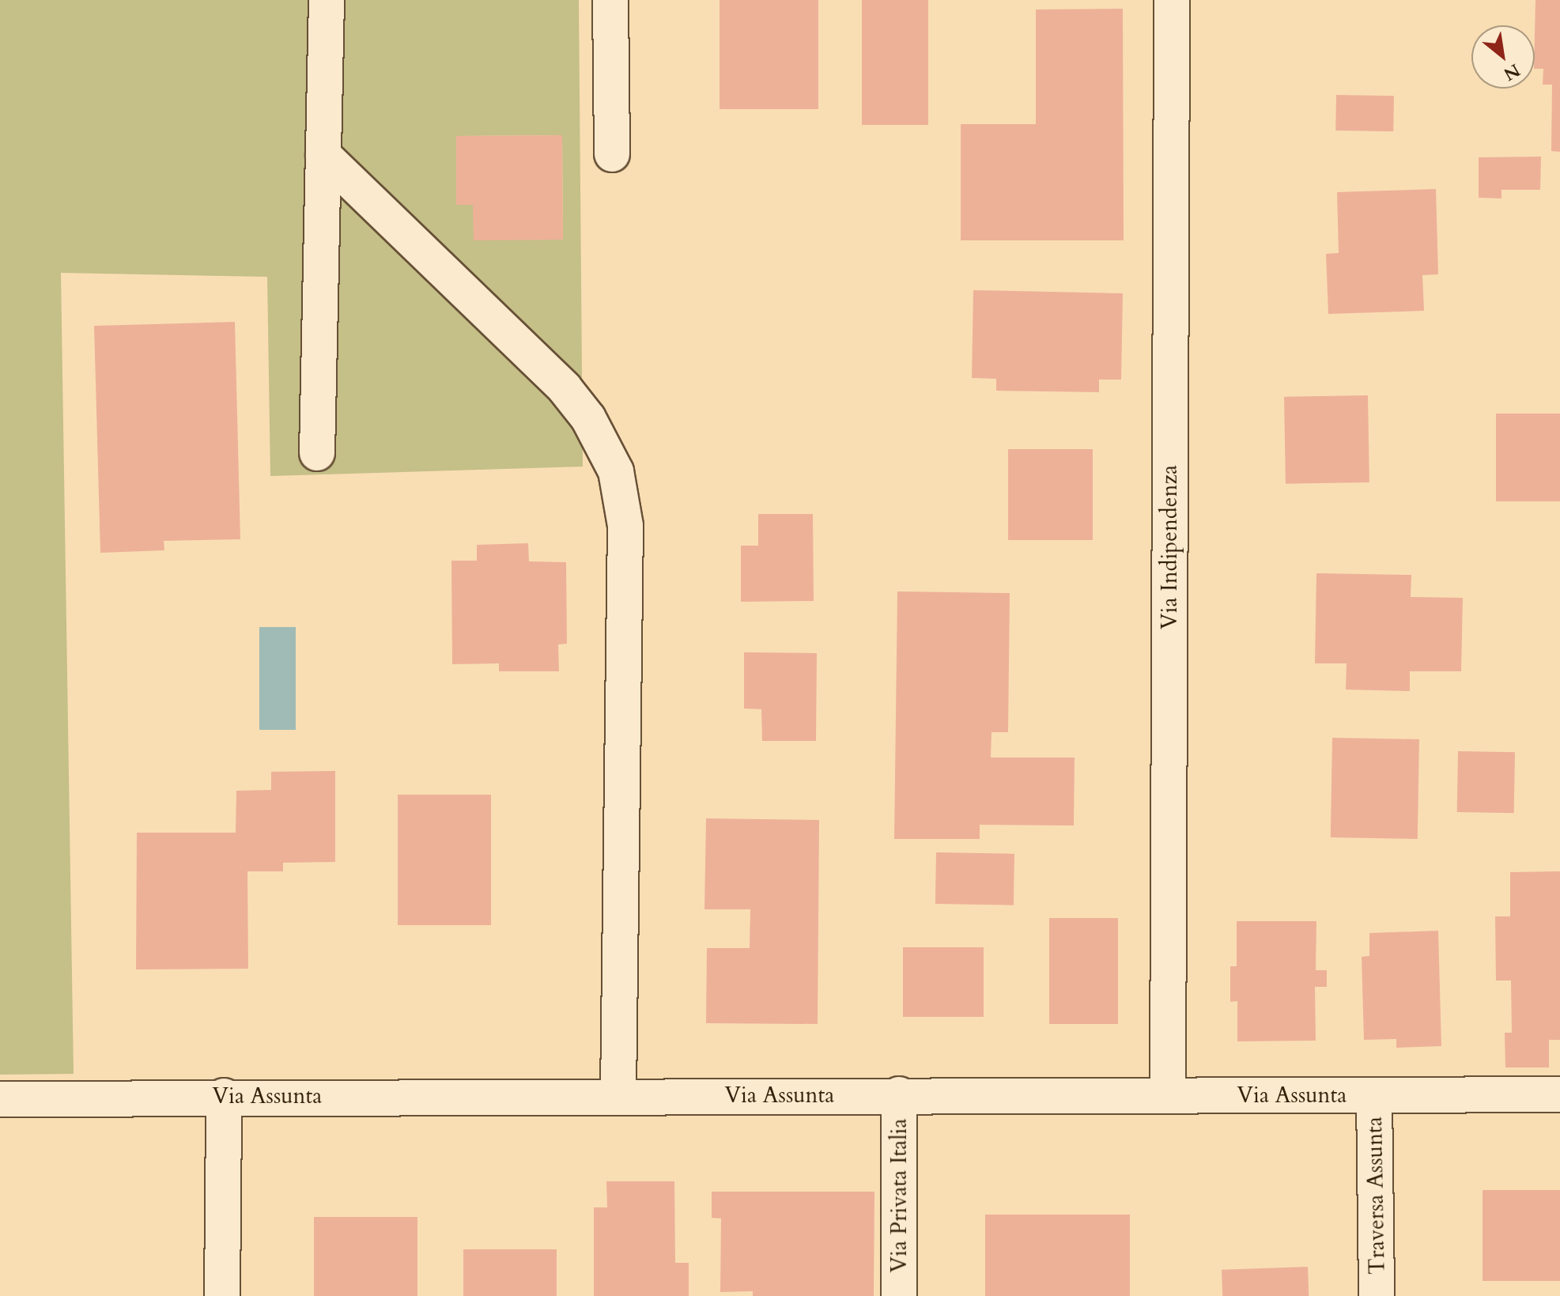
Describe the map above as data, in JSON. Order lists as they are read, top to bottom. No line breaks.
{"streets":{"street":["Via Indipendenza","Via Assunta","Via Privata Italia","Traversa Assunta"]},"crossings":[["Via Indipendenza","Via Assunta"],["Via Assunta","Via Privata Italia"],["Via Assunta","Traversa Assunta"]],"north":"bottom right"}
